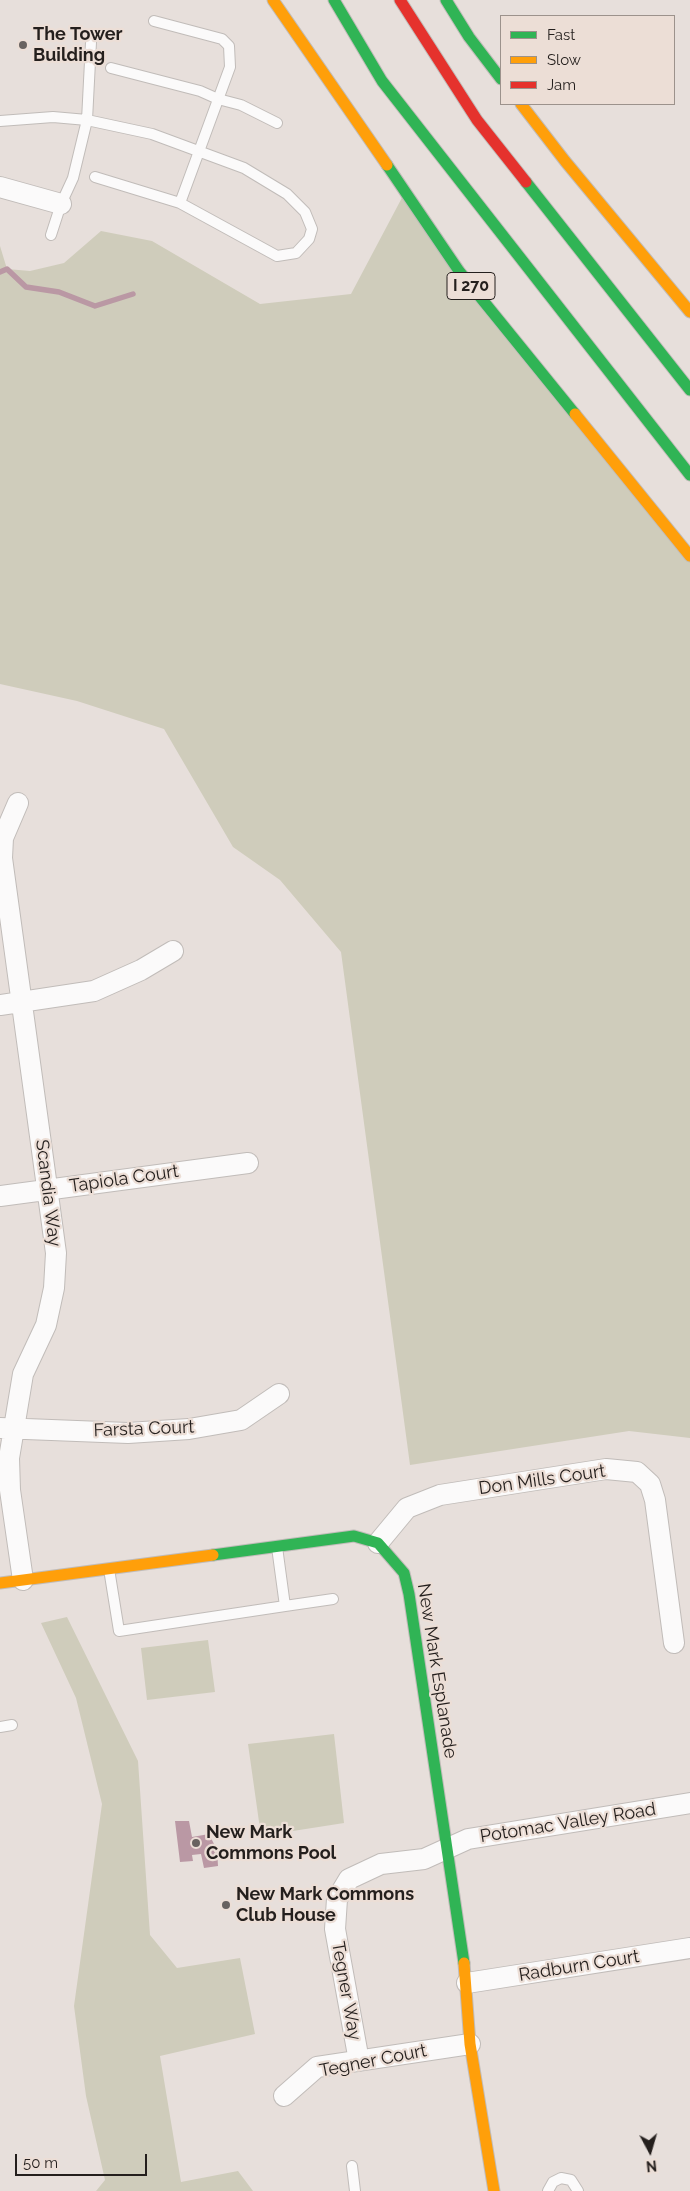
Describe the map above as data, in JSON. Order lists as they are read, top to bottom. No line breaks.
{"streets":{"main road":["I 270","New Mark Esplanade"],"street":["Tapiola Court","Scandia Way","Farsta Court","Don Mills Court","Potomac Valley Road","Radburn Court","Tegner Way","Tegner Court"]},"crossings":[["Tapiola Court","Scandia Way"],["Scandia Way","Farsta Court"],["Don Mills Court","New Mark Esplanade"],["New Mark Esplanade","Potomac Valley Road"],["New Mark Esplanade","Radburn Court"],["New Mark Esplanade","Tegner Way"],["New Mark Esplanade","Tegner Court"],["Potomac Valley Road","Tegner Way"],["Tegner Way","Tegner Court"]],"places":["The Tower Building","New Mark Commons Pool","New Mark Commons Club House"],"legend":["Fast","Slow","Jam"],"scale_bar":"50 m","north":"bottom"}
